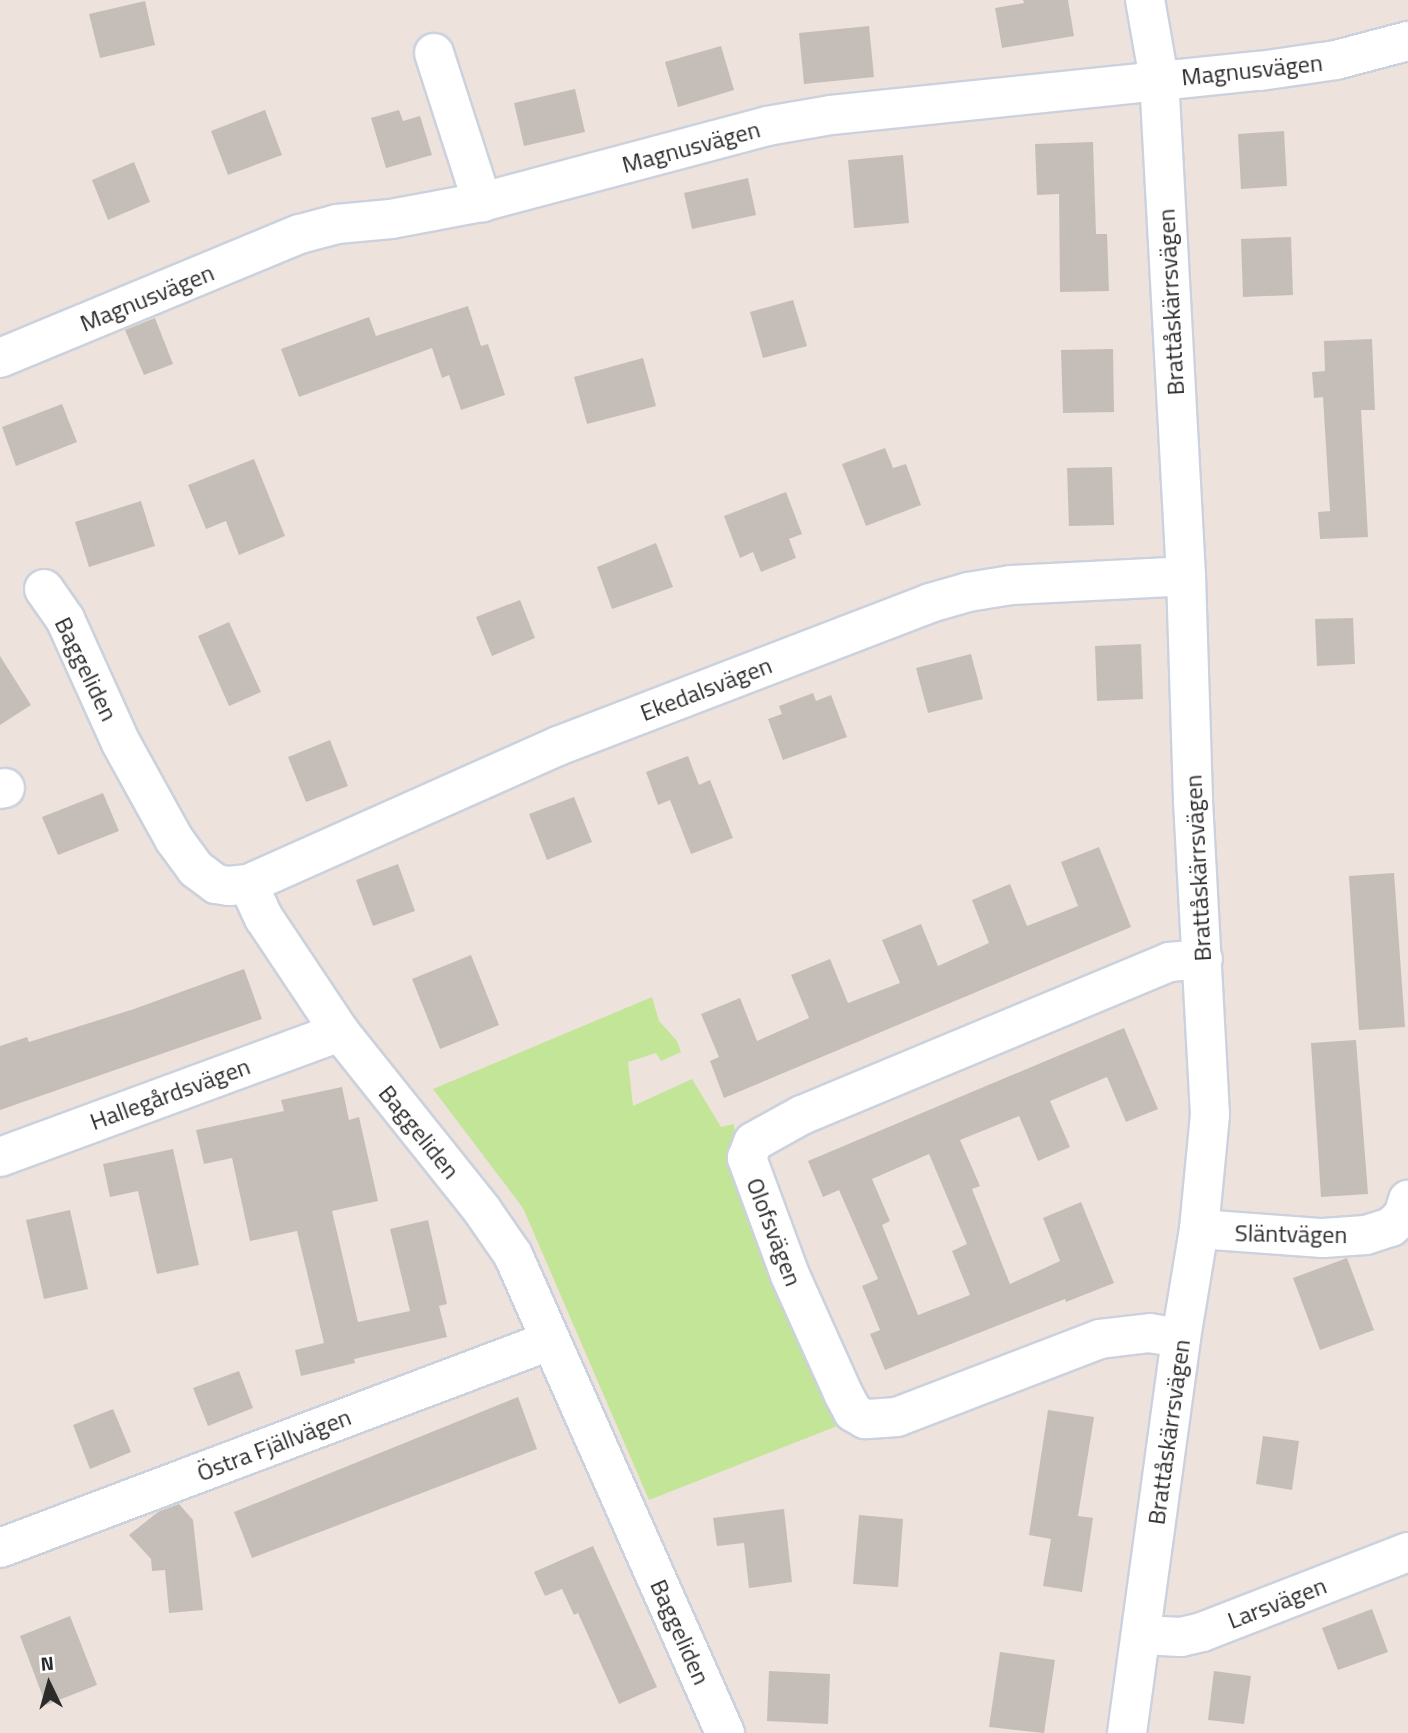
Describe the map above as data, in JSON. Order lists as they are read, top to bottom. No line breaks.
{"streets":{"street":["Magnusvägen","Brattåskärrsvägen","Baggeliden","Ekedalsvägen","Hallegårdsvägen","Olofsvägen","Släntvägen","Östra Fjällvägen","Larsvägen"]},"crossings":[["Magnusvägen","Brattåskärrsvägen"],["Brattåskärrsvägen","Ekedalsvägen"],["Brattåskärrsvägen","Olofsvägen"],["Brattåskärrsvägen","Släntvägen"],["Brattåskärrsvägen","Larsvägen"],["Baggeliden","Ekedalsvägen"],["Baggeliden","Hallegårdsvägen"],["Baggeliden","Östra Fjällvägen"]],"north":"top"}
